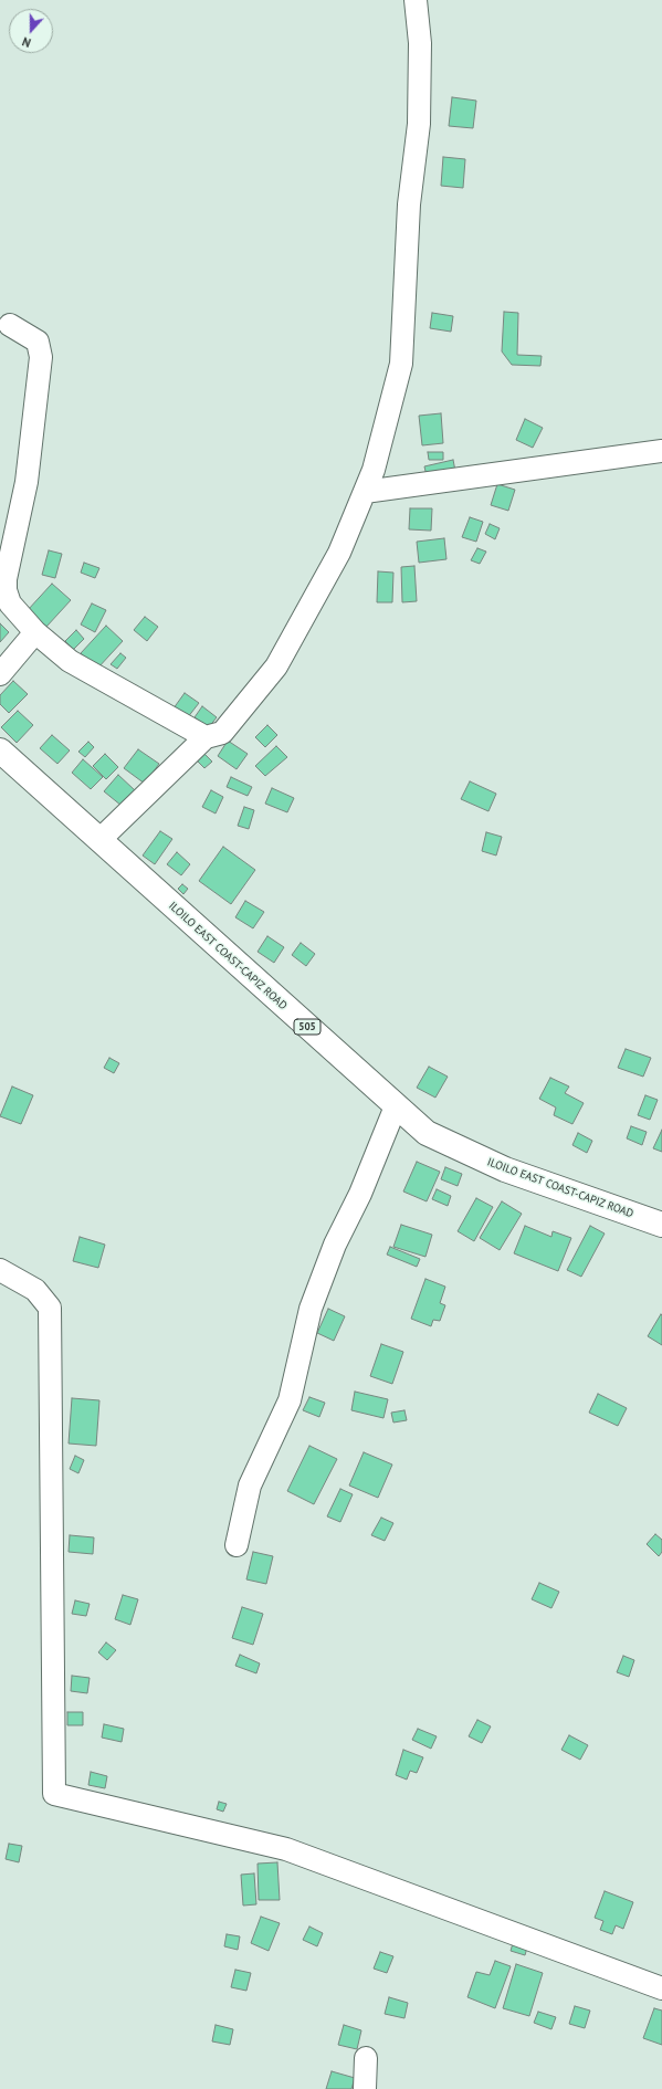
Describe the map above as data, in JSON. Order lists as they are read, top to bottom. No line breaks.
{"streets":{"main road":["ILOILO EAST COAST-CAPIZ ROAD","505"]},"north":"bottom"}
